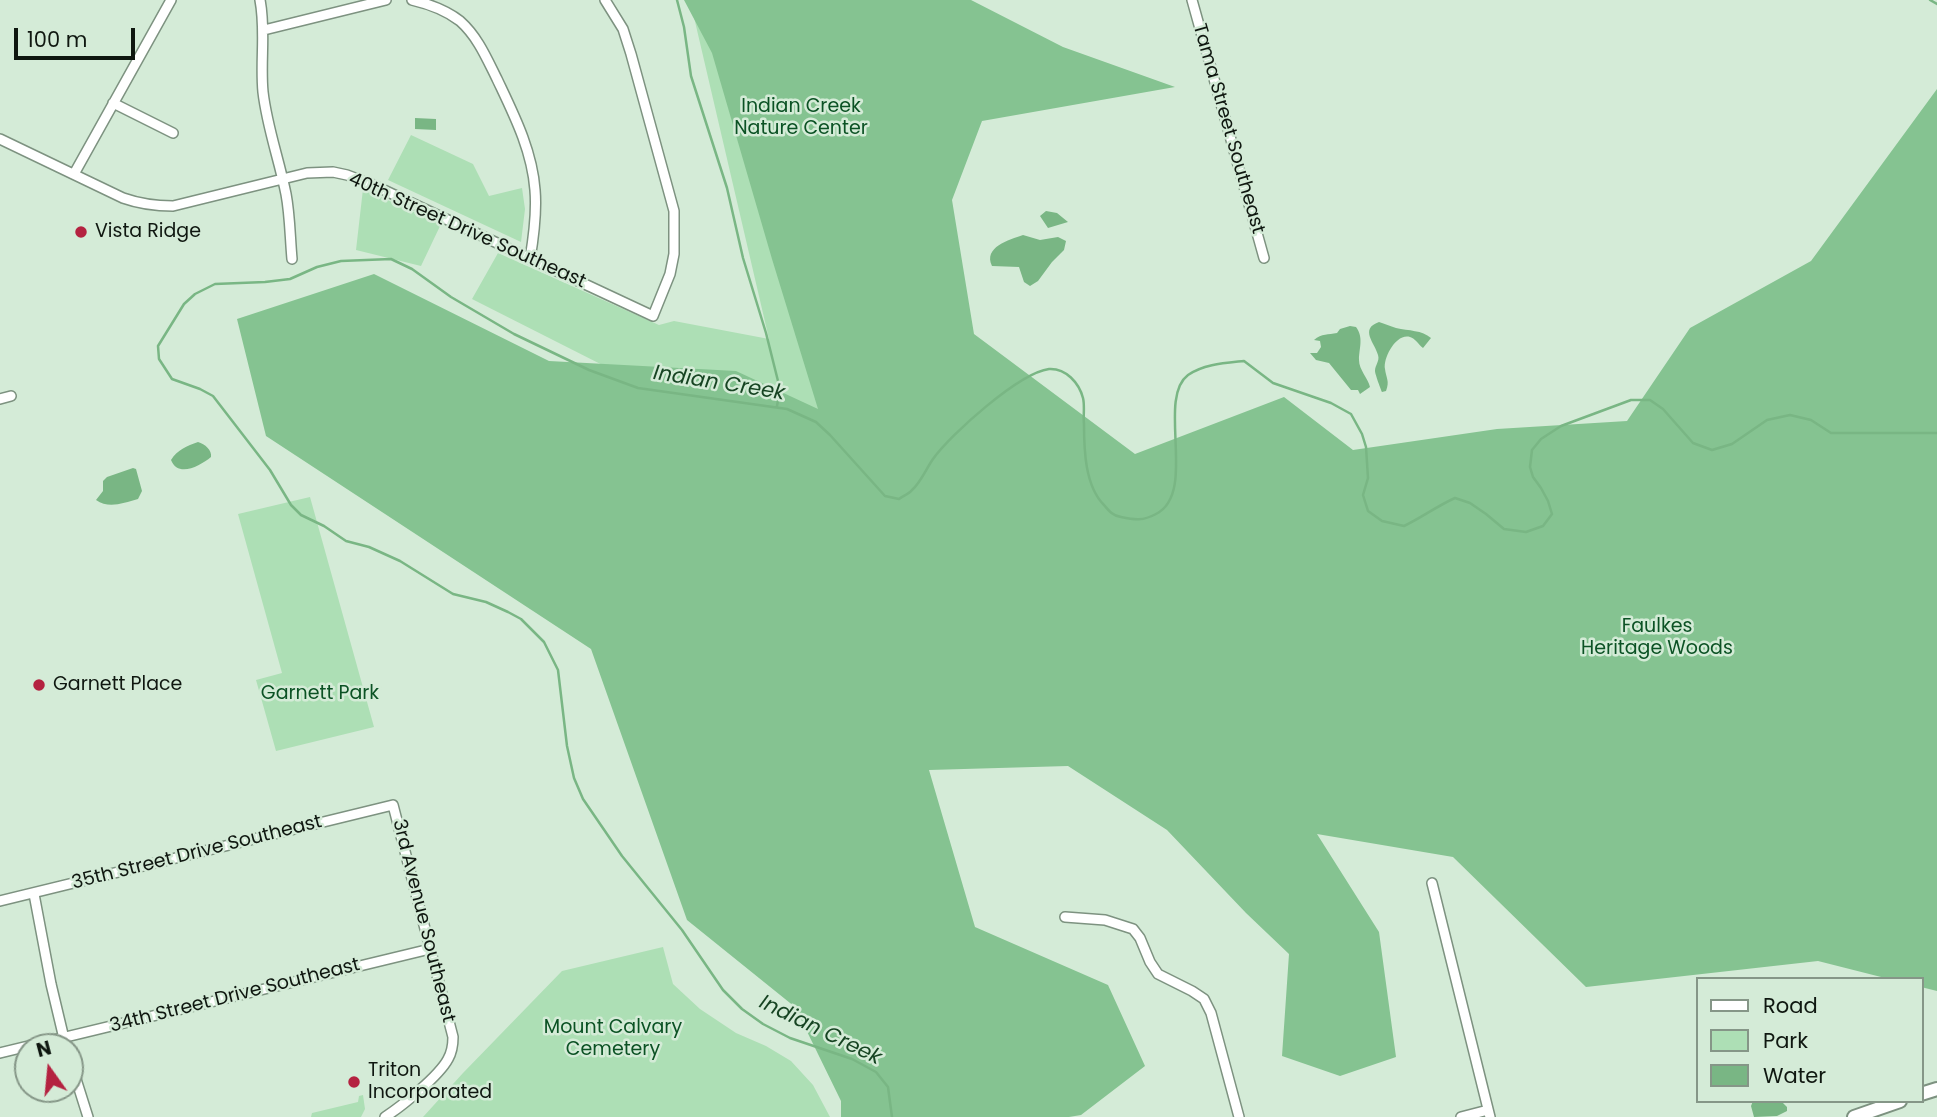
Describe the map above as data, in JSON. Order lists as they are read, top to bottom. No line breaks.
{"streets":{"street":["Tama Street Southeast","40th Street Drive Southeast","35th Street Drive Southeast","3rd Avenue Southeast","34th Street Drive Southeast"]},"crossings":[["35th Street Drive Southeast","3rd Avenue Southeast"],["3rd Avenue Southeast","34th Street Drive Southeast"]],"water":["Indian Creek"],"parks":["Indian Creek Nature Center","Faulkes Heritage Woods","Garnett Park","Mount Calvary Cemetery"],"places":["Vista Ridge","Garnett Place","Triton Incorporated"],"legend":["Road","Park","Water"],"scale_bar":"100 m","north":"top"}
